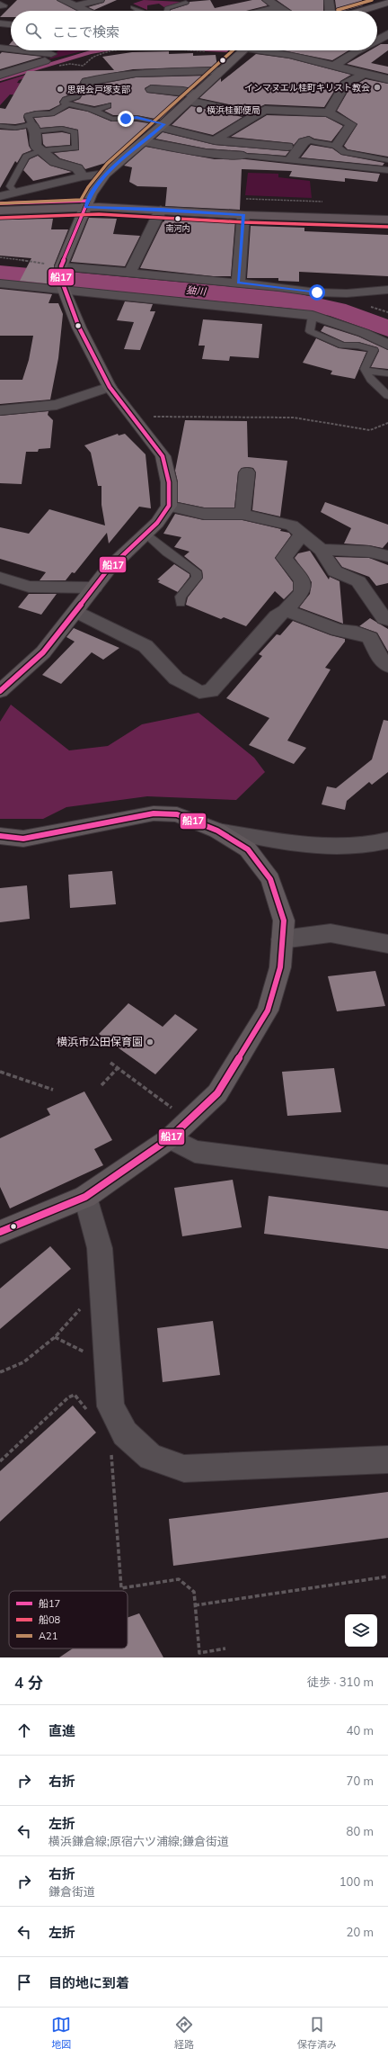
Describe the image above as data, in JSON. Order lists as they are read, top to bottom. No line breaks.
{"water":["㹨川"],"places":["インマヌエル桂町キリスト教会","思親会戸塚支部","横浜桂郵便局","南河内","横浜市公田保育園"],"lines":["transit line A21","transit line 船17","transit line 船08"],"legend":["船17","船08","A21"],"page":{"search":"ここで検索","heading":["4 分","徒歩 · 310 m"],"list":[["直進","40 m"],["右折","70 m"],["左折","横浜鎌倉線;原宿六ツ浦線;鎌倉街道","80 m"],["右折","鎌倉街道","100 m"],["左折","20 m"],"目的地に到着"],"nav":["地図","経路","保存済み"]}}
